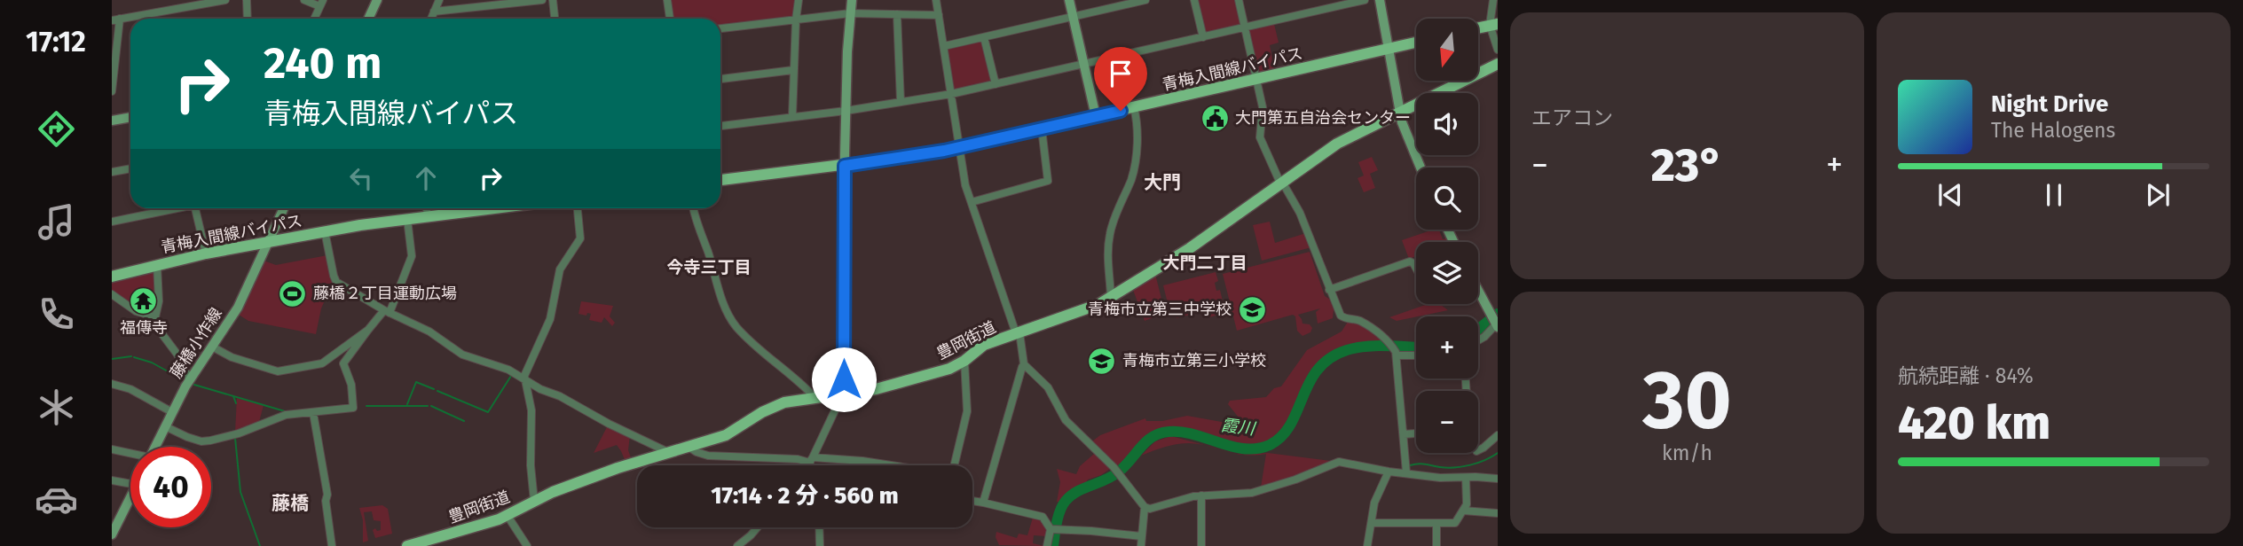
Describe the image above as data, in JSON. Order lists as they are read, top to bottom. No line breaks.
{"streets":{"main road":["青梅入間線バイパス","豊岡街道"],"street":["藤橋小作線"]},"crossings":[["青梅入間線バイパス","藤橋小作線"]],"districts":["大門","大門二丁目","今寺三丁目","藤橋"],"water":["霞川"],"places":{"public building":["大門第五自治会センター"],"sports":["藤橋２丁目運動広場"],"temple":["福傳寺"],"school or university":["青梅市立第三中学校","青梅市立第三小学校"]},"north":"bottom","page":{"tabs":"17:12","tile":["エアコン",["30","km/h"],["航続距離 · 84%","420 km"]],"map_buttons":["+","−"],"turn":["240 m","青梅入間線バイパス"],"song":["Night Drive","The Halogens"],"heat":["−","23°","+"],"limit":"40","trip":"17:14 · 2 分 · 560 m"}}
